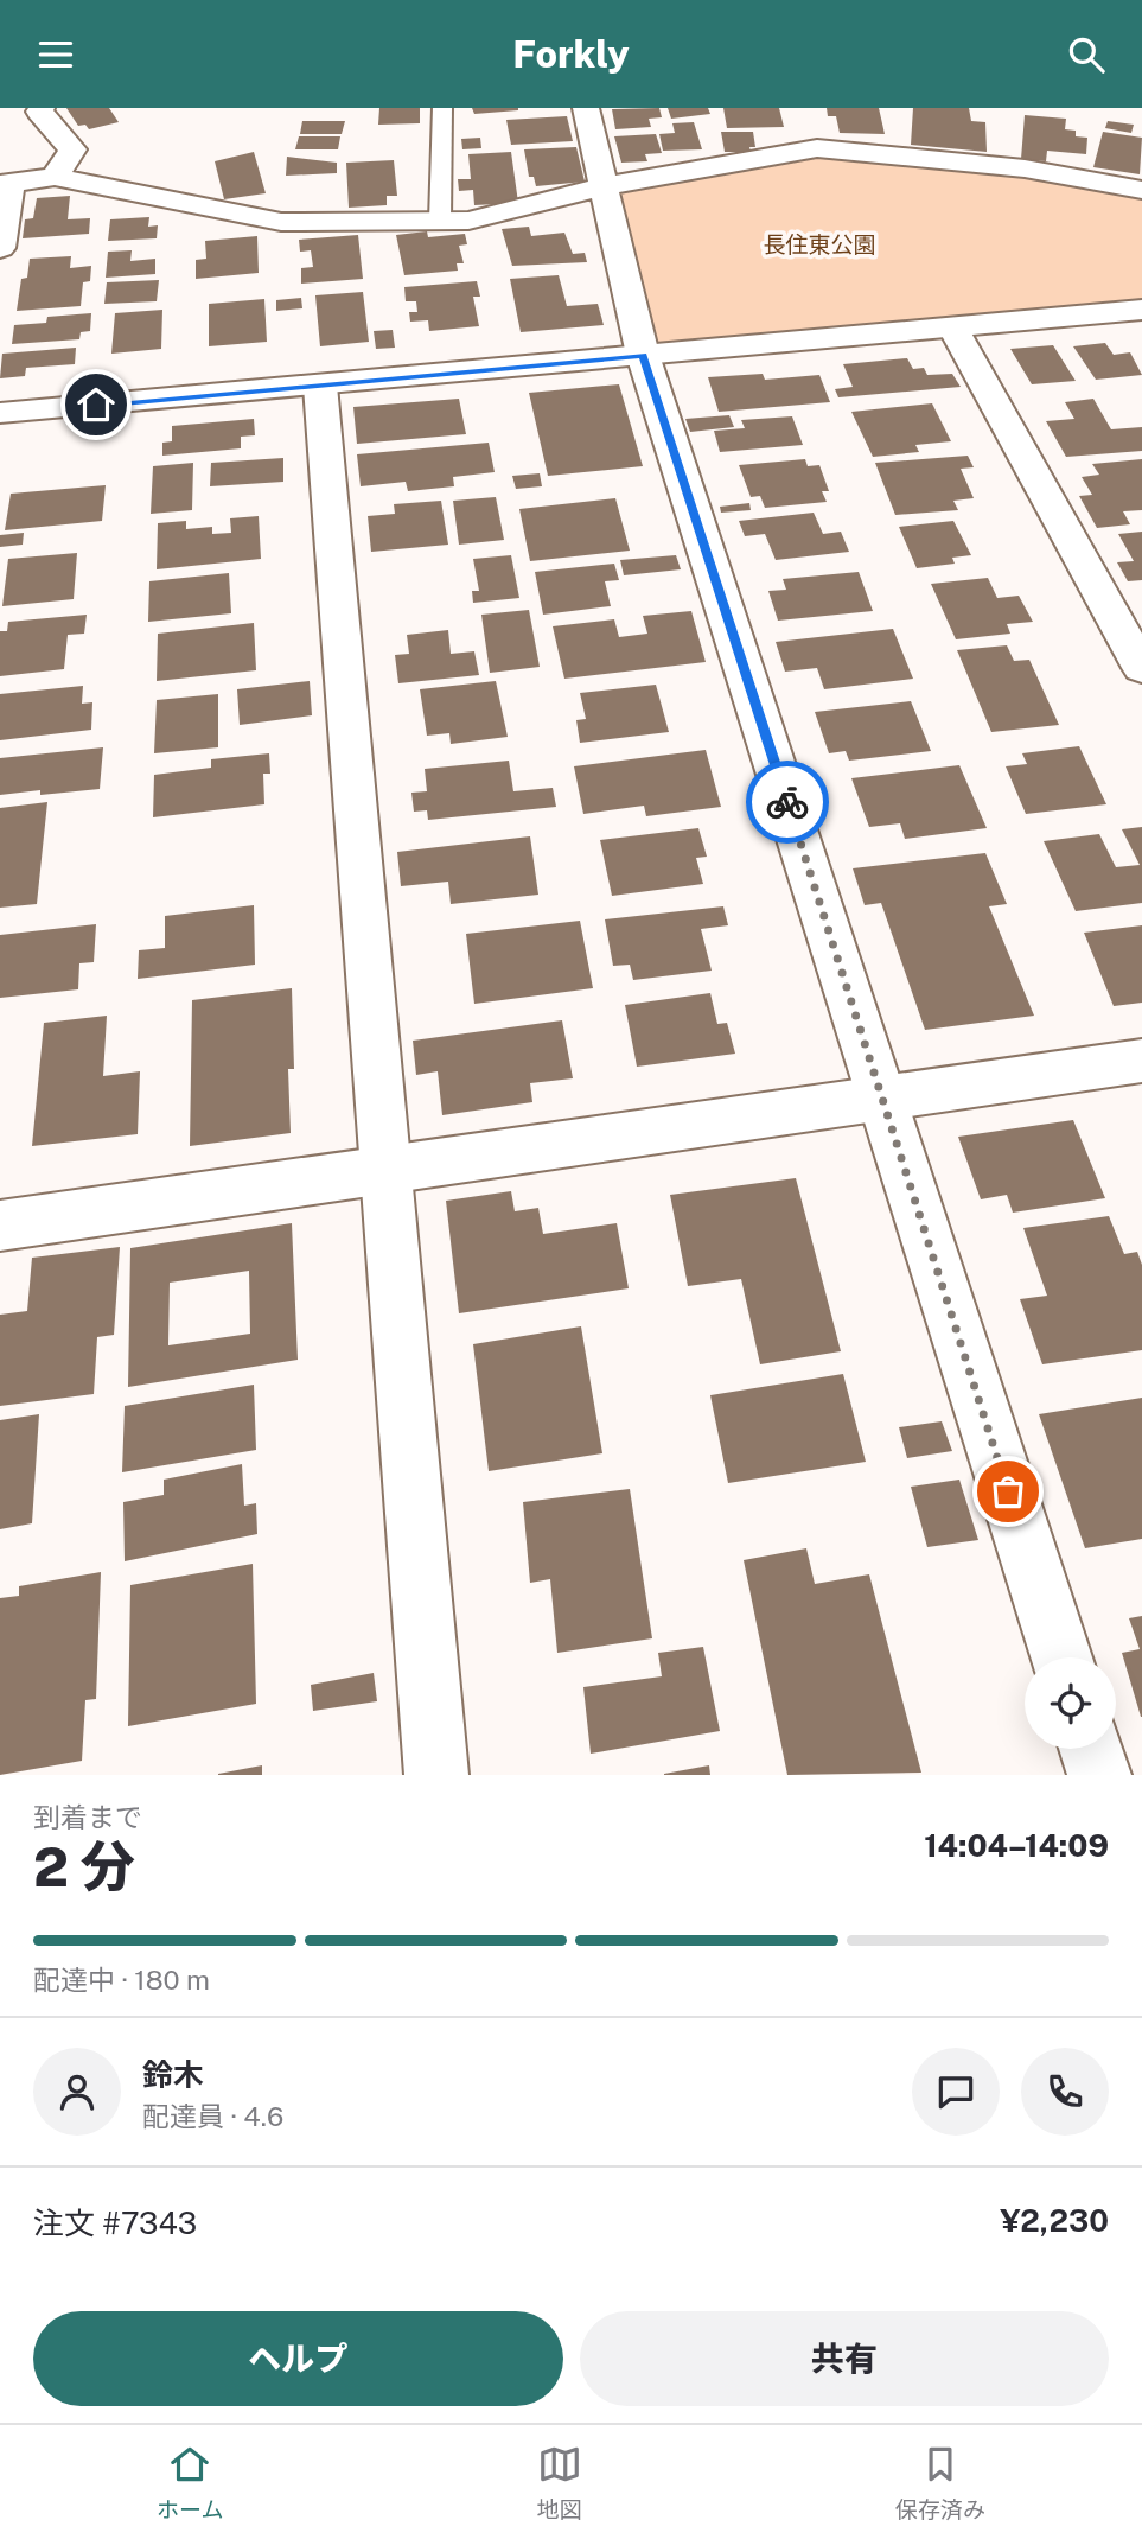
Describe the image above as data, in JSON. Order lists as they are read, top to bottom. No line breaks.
{"parks":["長住東公園"],"page":{"header":"Forkly","heading":["2 分","到着まで","14:04–14:09"],"panel":["鈴木","配達員 · 4.6","注文 #7343","¥2,230"],"bar":"配達中 · 180 m","buttons":["ヘルプ","共有"],"tabs":["ホーム","地図","保存済み"]}}
